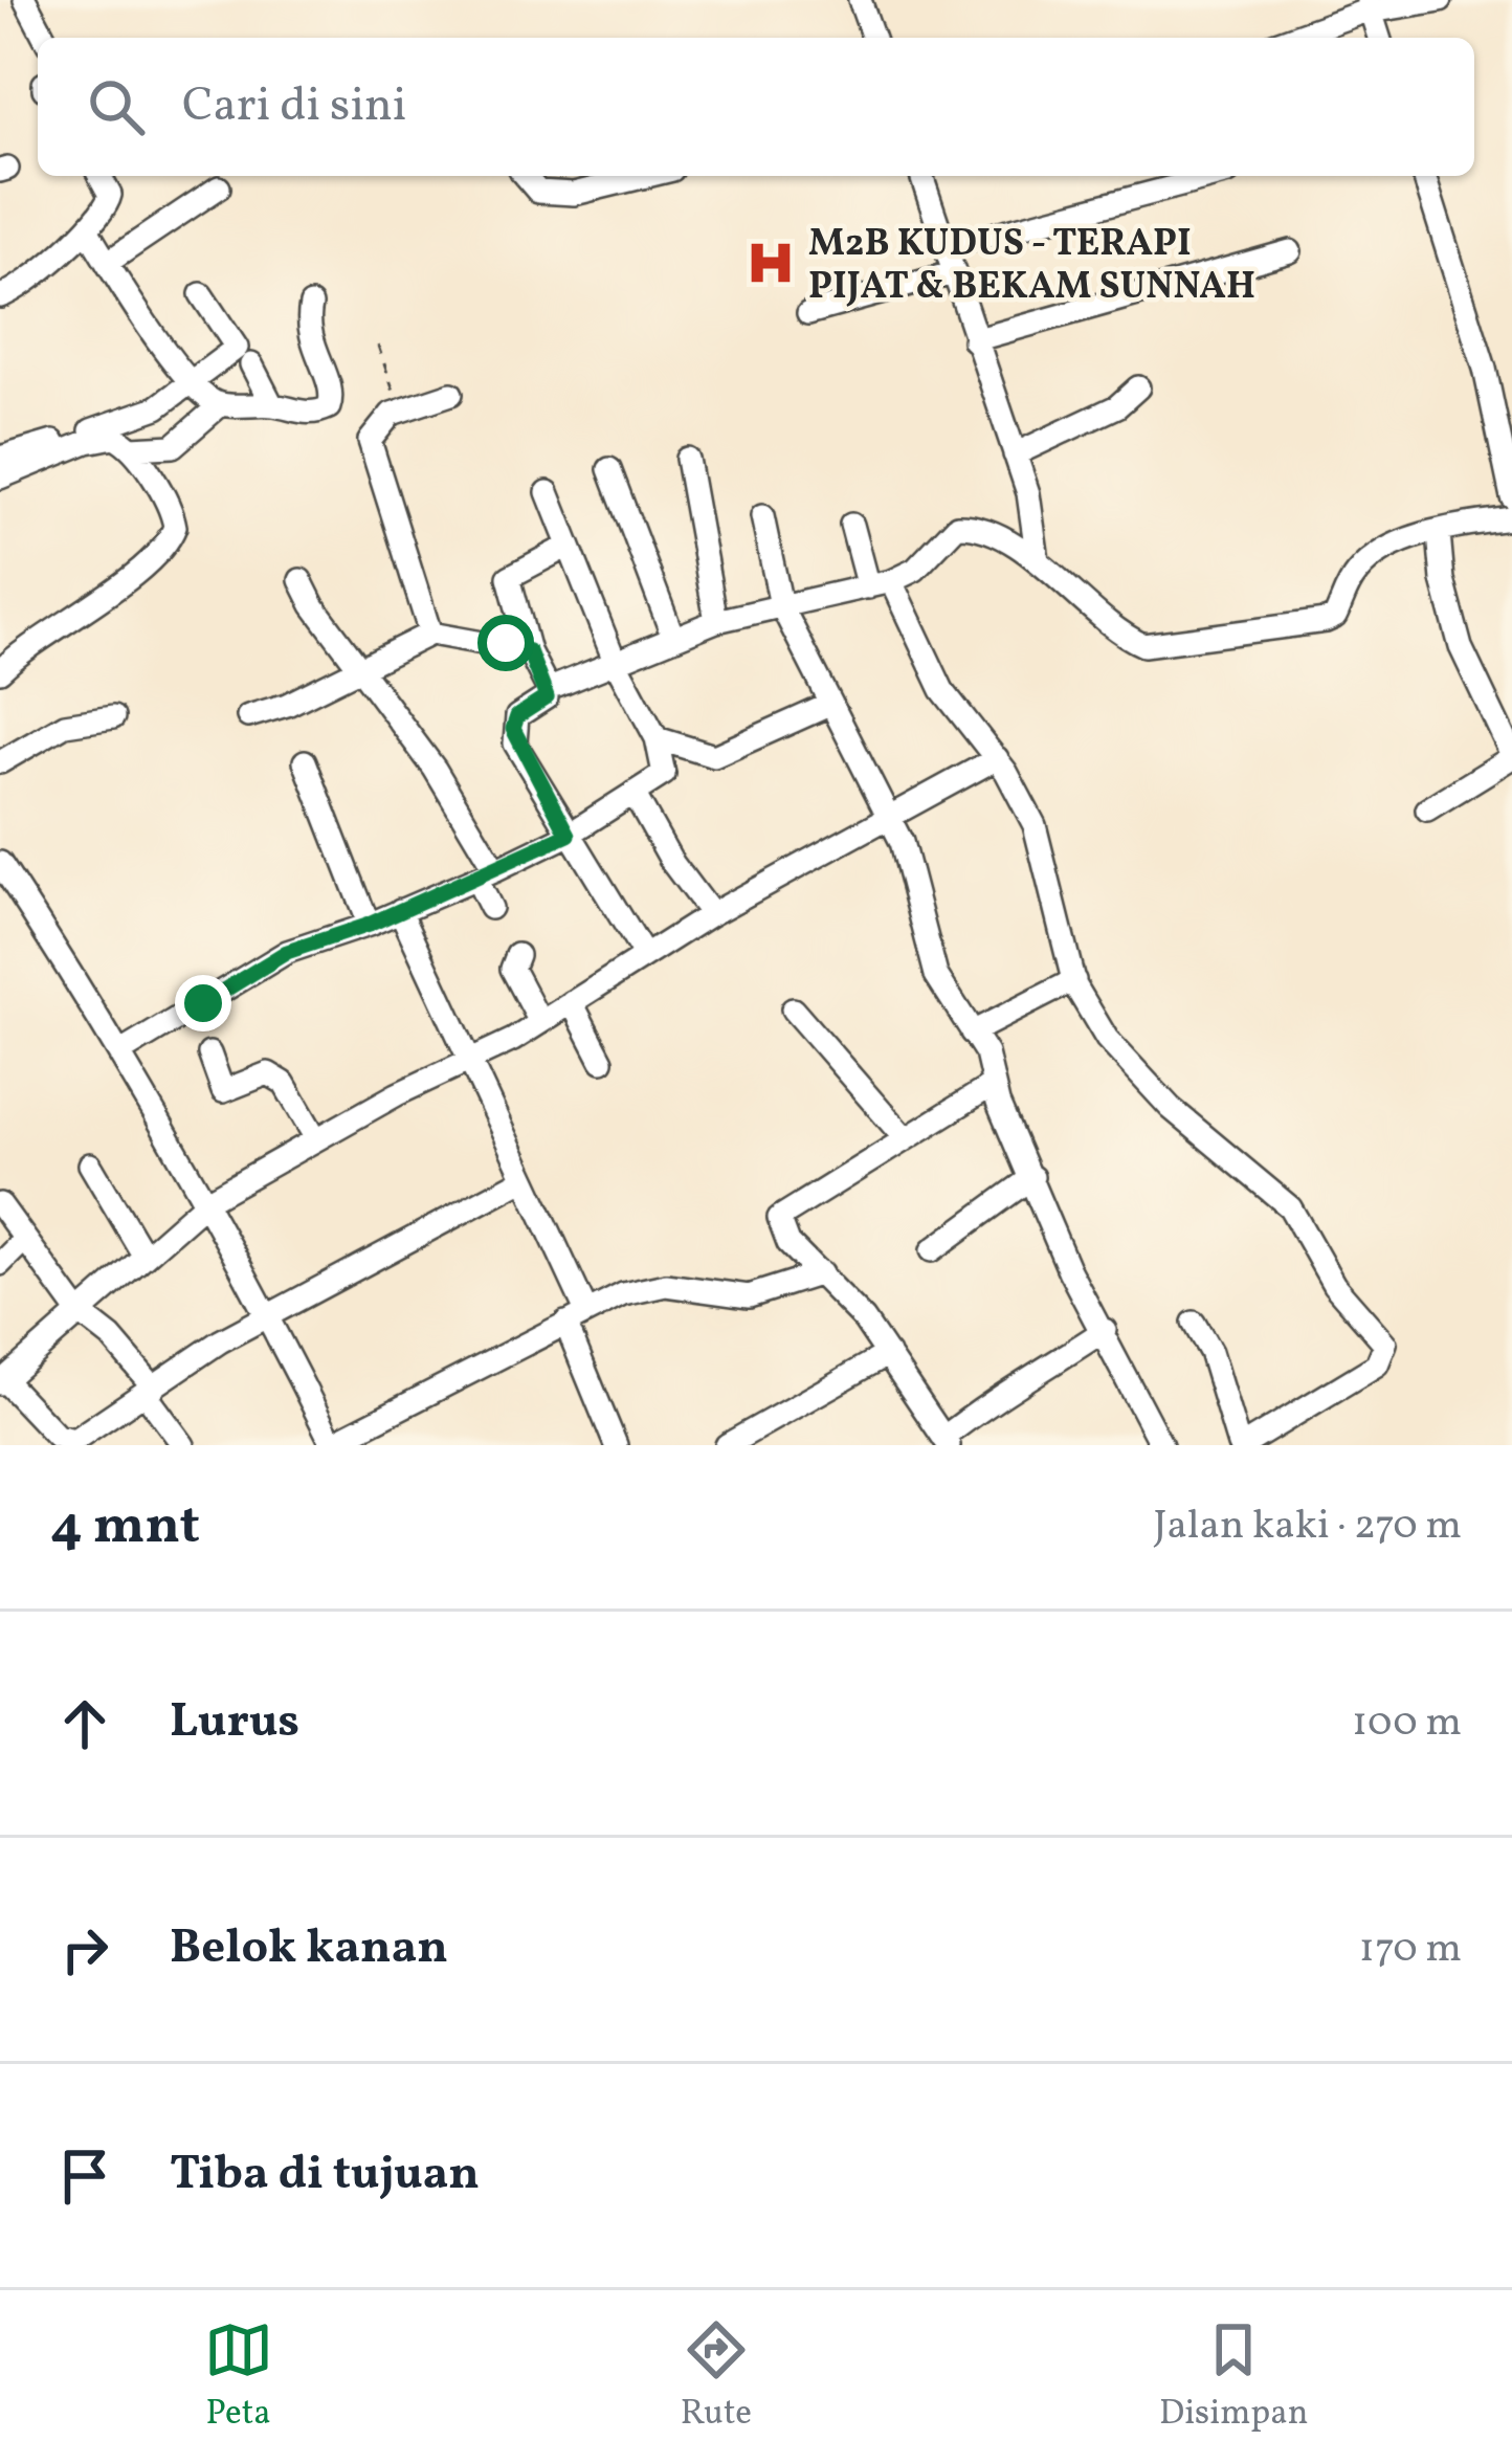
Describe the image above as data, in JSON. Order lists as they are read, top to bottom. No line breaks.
{"places":{"hospital":["M2B KUDUS - TERAPI PIJAT & BEKAM SUNNAH"]},"page":{"search":"Cari di sini","heading":["4 mnt","Jalan kaki · 270 m"],"list":[["Lurus","100 m"],["Belok kanan","170 m"],"Tiba di tujuan"],"nav":["Peta","Rute","Disimpan"]}}
